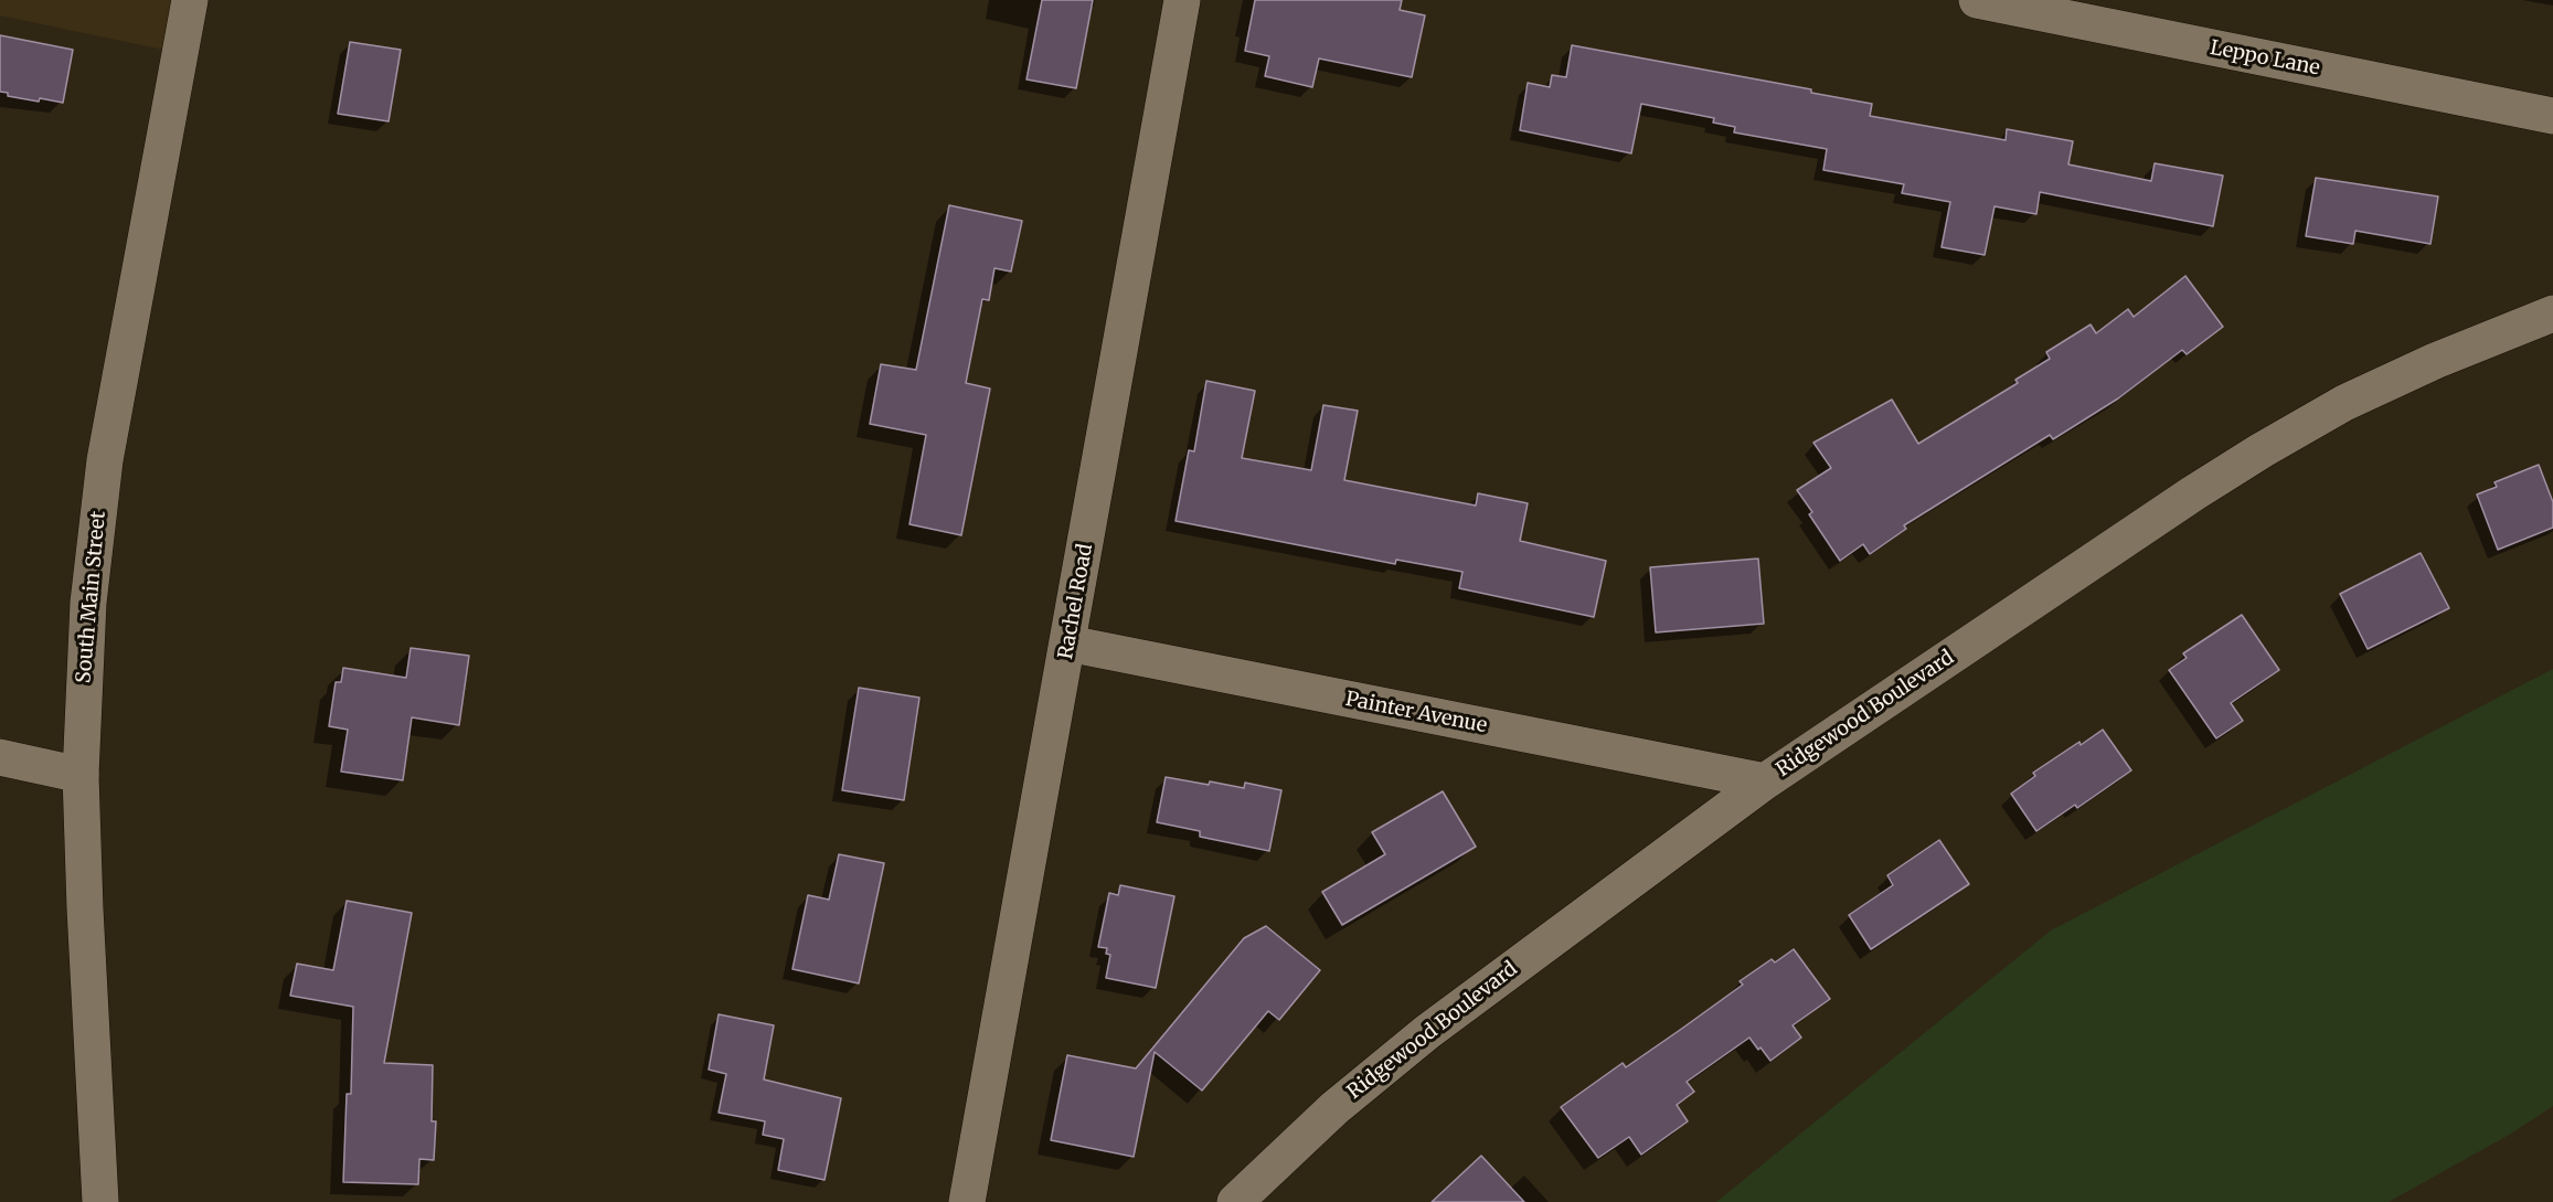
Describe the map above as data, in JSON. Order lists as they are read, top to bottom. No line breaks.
{"streets":{"street":["Leppo Lane","South Main Street","Rachel Road","Painter Avenue","Ridgewood Boulevard"]},"crossings":[["Rachel Road","Painter Avenue"],["Painter Avenue","Ridgewood Boulevard"]]}
